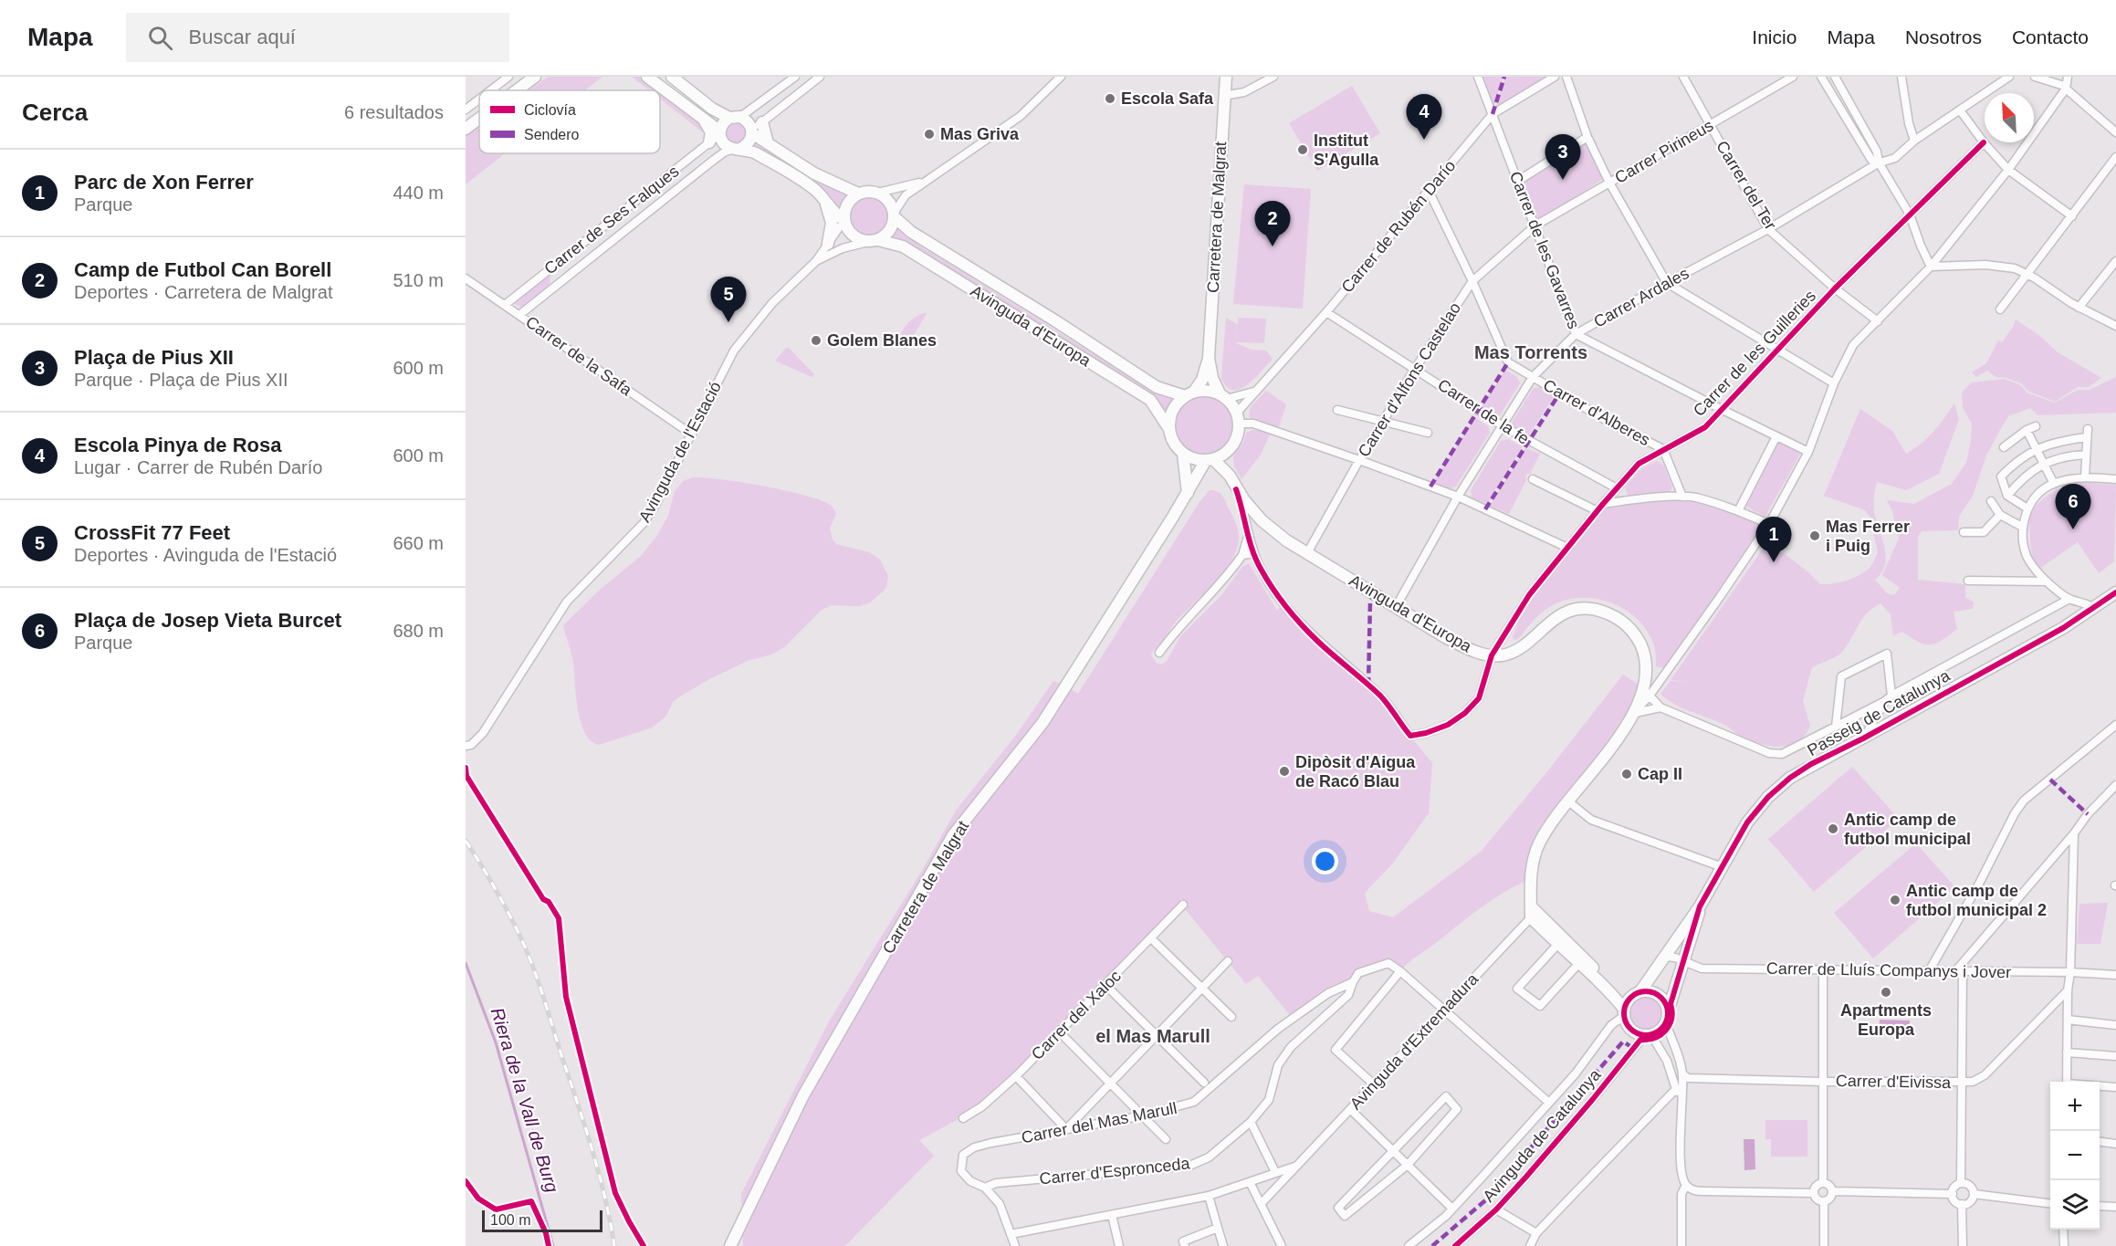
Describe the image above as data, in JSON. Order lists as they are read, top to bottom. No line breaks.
{"streets":{"street":["Carrer Pirineus","Carrer del Ter","Carretera de Malgrat","Carrer de Ses Falques","Carrer de Rubén Darío","Carrer de les Gavarres","Carrer Ardales","Avinguda d'Europa","Carrer de les Guilleries","Carrer de la Safa","Carrer d'Alfons Castelao","Carrer de la fe","Carrer d'Alberes","Avinguda de l'Estació","Passeig de Catalunya","Carrer de Lluís Companys i Jover","Carrer del Xaloc","Avinguda d'Extremadura","Carrer d'Eivissa","Carrer del Mas Marull","Avinguda de Catalunya","Carrer d'Espronceda"]},"crossings":[["Carrer Pirineus","Carrer del Ter"],["Carrer Pirineus","Carrer de les Gavarres"],["Carrer Pirineus","Carrer d'Alfons Castelao"],["Carrer del Ter","Carrer Ardales"],["Carrer del Ter","Carrer de les Guilleries"],["Carretera de Malgrat","Carrer de Rubén Darío"],["Carretera de Malgrat","Avinguda d'Europa"],["Carrer de Ses Falques","Carrer de la Safa"],["Carrer de Rubén Darío","Carrer de les Gavarres"],["Carrer de Rubén Darío","Avinguda d'Europa"],["Carrer de Rubén Darío","Carrer de la fe"],["Carrer de Rubén Darío","Carrer d'Alberes"],["Carrer de les Gavarres","Carrer Ardales"],["Carrer de les Gavarres","Carrer de les Guilleries"],["Carrer de les Gavarres","Carrer d'Alfons Castelao"],["Carrer Ardales","Avinguda d'Europa"],["Carrer Ardales","Carrer de la fe"],["Carrer Ardales","Carrer d'Alberes"],["Avinguda d'Europa","Carrer de les Guilleries"],["Avinguda d'Europa","Carrer d'Alfons Castelao"],["Avinguda d'Europa","Avinguda de l'Estació"],["Avinguda d'Europa","Avinguda d'Extremadura"],["Carrer de les Guilleries","Carrer de la fe"],["Carrer de les Guilleries","Carrer d'Alberes"],["Carrer de la Safa","Avinguda de l'Estació"],["Carrer d'Alfons Castelao","Carrer de la fe"],["Carrer d'Alfons Castelao","Carrer d'Alberes"],["Passeig de Catalunya","Carrer de Lluís Companys i Jover"],["Passeig de Catalunya","Avinguda de Catalunya"],["Carrer del Mas Marull","Carrer d'Espronceda"]],"districts":["Mas Torrents","el Mas Marull"],"water":["Riera de la Vall de Burg"],"places":["Escola Safa","Mas Griva","Institut S'Agulla","Golem Blanes","Mas Ferrer i Puig","Dipòsit d'Aigua de Racó Blau","Cap II","Antic camp de futbol municipal","Antic camp de futbol municipal 2","Apartments Europa"],"legend":["Ciclovía","Sendero"],"scale_bar":"100 m","north":"top left","page":{"header":"Mapa","search":"Buscar aquí","nav":["Inicio","Mapa","Nosotros","Contacto"],"heading":["Cerca","6 resultados"],"pins":["4","3","2","5","6","1"],"list":[{"mark":"1","name":"Parc de Xon Ferrer","note":"Parque","value":"440 m"},{"mark":"2","name":"Camp de Futbol Can Borell","note":"Deportes · Carretera de Malgrat","value":"510 m"},{"mark":"3","name":"Plaça de Pius XII","note":"Parque · Plaça de Pius XII","value":"600 m"},{"mark":"4","name":"Escola Pinya de Rosa","note":"Lugar · Carrer de Rubén Darío","value":"600 m"},{"mark":"5","name":"CrossFit 77 Feet","note":"Deportes · Avinguda de l'Estació","value":"660 m"},{"mark":"6","name":"Plaça de Josep Vieta Burcet","note":"Parque","value":"680 m"}],"map_buttons":["+","−"],"scale":"100 m"}}
